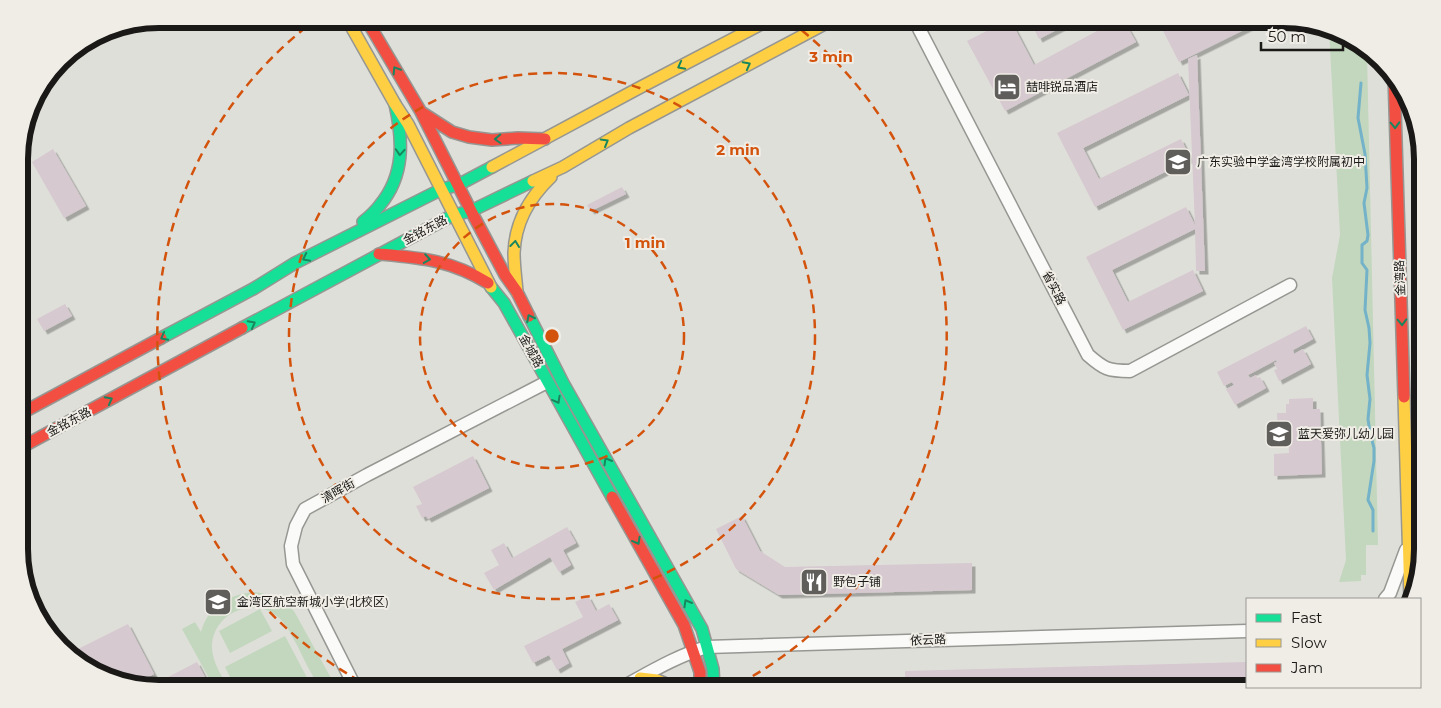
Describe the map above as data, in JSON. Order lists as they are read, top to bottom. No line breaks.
{"streets":{"main road":["金铭东路","金湾路","金城路"],"street":["省实路","清晖街","依云路"]},"crossings":[["金铭东路","金城路"],["金城路","清晖街"],["金城路","依云路"]],"one_way":["金湾路"],"places":{"hotel":["喆啡锐品酒店"],"school or university":["广东实验中学金湾学校附属初中","蓝天爱弥儿幼儿园","金湾区航空新城小学(北校区)"],"restaurant":["野包子铺"]},"legend":["Fast","Slow","Jam"],"scale_bar":"50 m","rings":["3 min","2 min","1 min"]}
